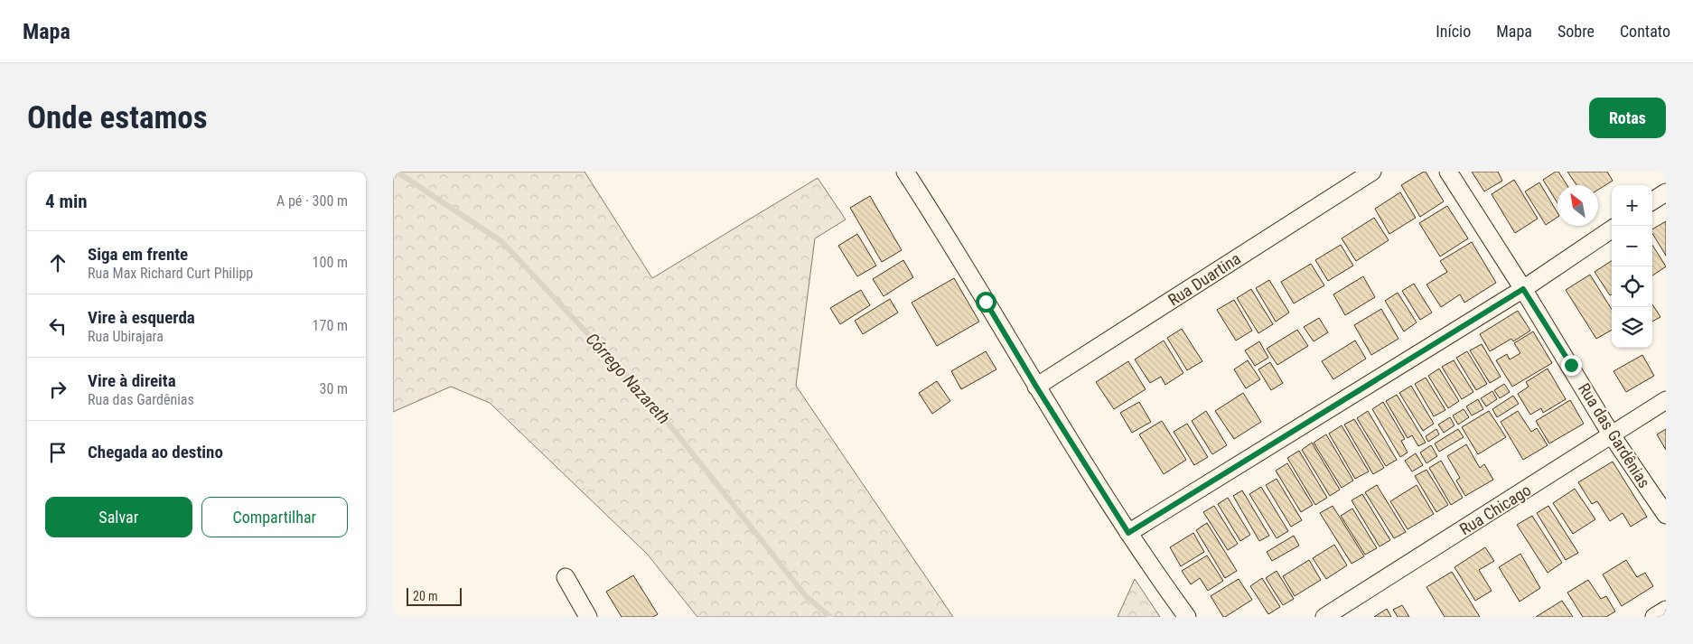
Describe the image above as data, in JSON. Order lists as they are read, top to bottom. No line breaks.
{"streets":{"street":["Rua Duartina","Rua das Gardênias","Rua Chicago"]},"crossings":[["Rua das Gardênias","Rua Chicago"]],"water":["Córrego Nazareth"],"scale_bar":"20 m","north":"top left","page":{"header":"Mapa","nav":["Início","Mapa","Sobre","Contato"],"buttons":["Rotas",["Salvar","Compartilhar"]],"title":"Onde estamos","heading":["4 min","A pé · 300 m"],"map_buttons":["+","−"],"list":[["Siga em frente","Rua Max Richard Curt Philipp","100 m"],["Vire à esquerda","Rua Ubirajara","170 m"],["Vire à direita","Rua das Gardênias","30 m"],"Chegada ao destino"],"scale":"20 m"}}
